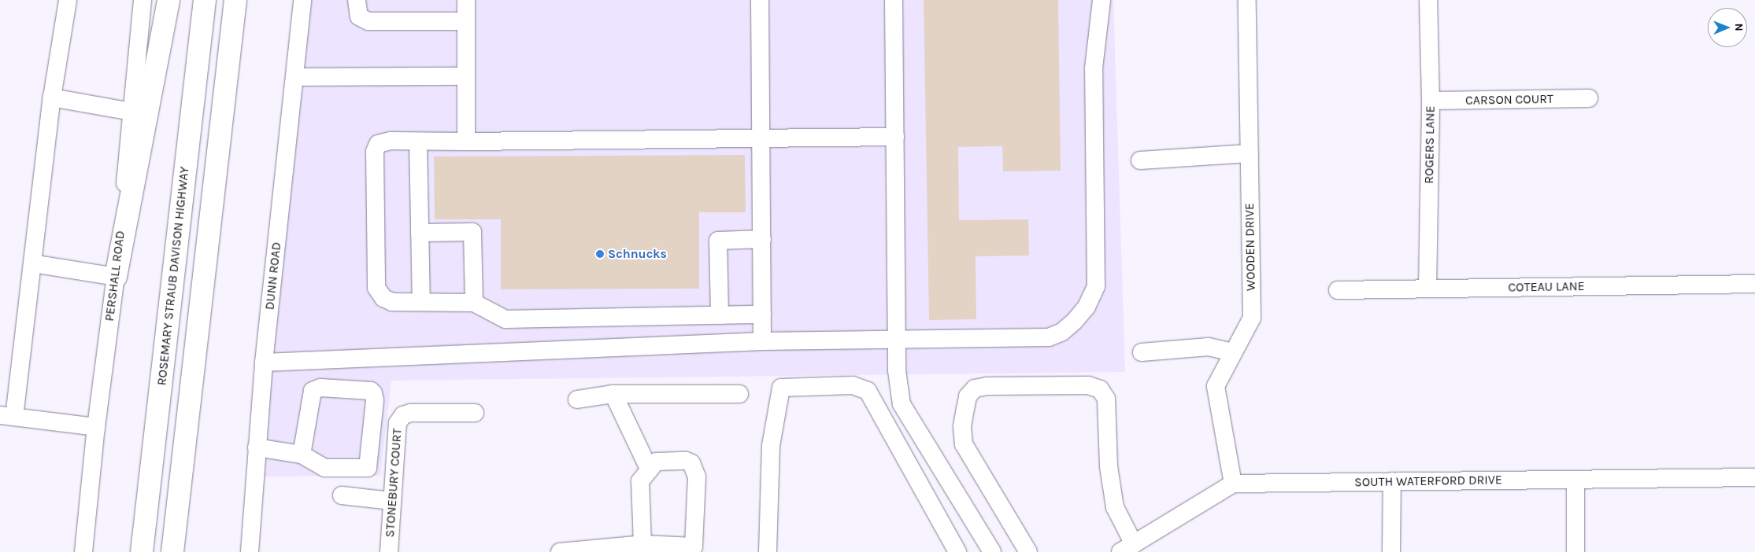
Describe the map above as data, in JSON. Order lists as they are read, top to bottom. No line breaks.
{"streets":{"highway":["ROSEMARY STRAUB DAVISON HIGHWAY"],"street":["CARSON COURT","ROGERS LANE","WOODEN DRIVE","PERSHALL ROAD","DUNN ROAD","COTEAU LANE","SOUTH WATERFORD DRIVE","STONEBURY COURT"]},"crossings":[["CARSON COURT","ROGERS LANE"],["ROGERS LANE","COTEAU LANE"],["WOODEN DRIVE","SOUTH WATERFORD DRIVE"]],"places":["Schnucks"],"north":"right"}
